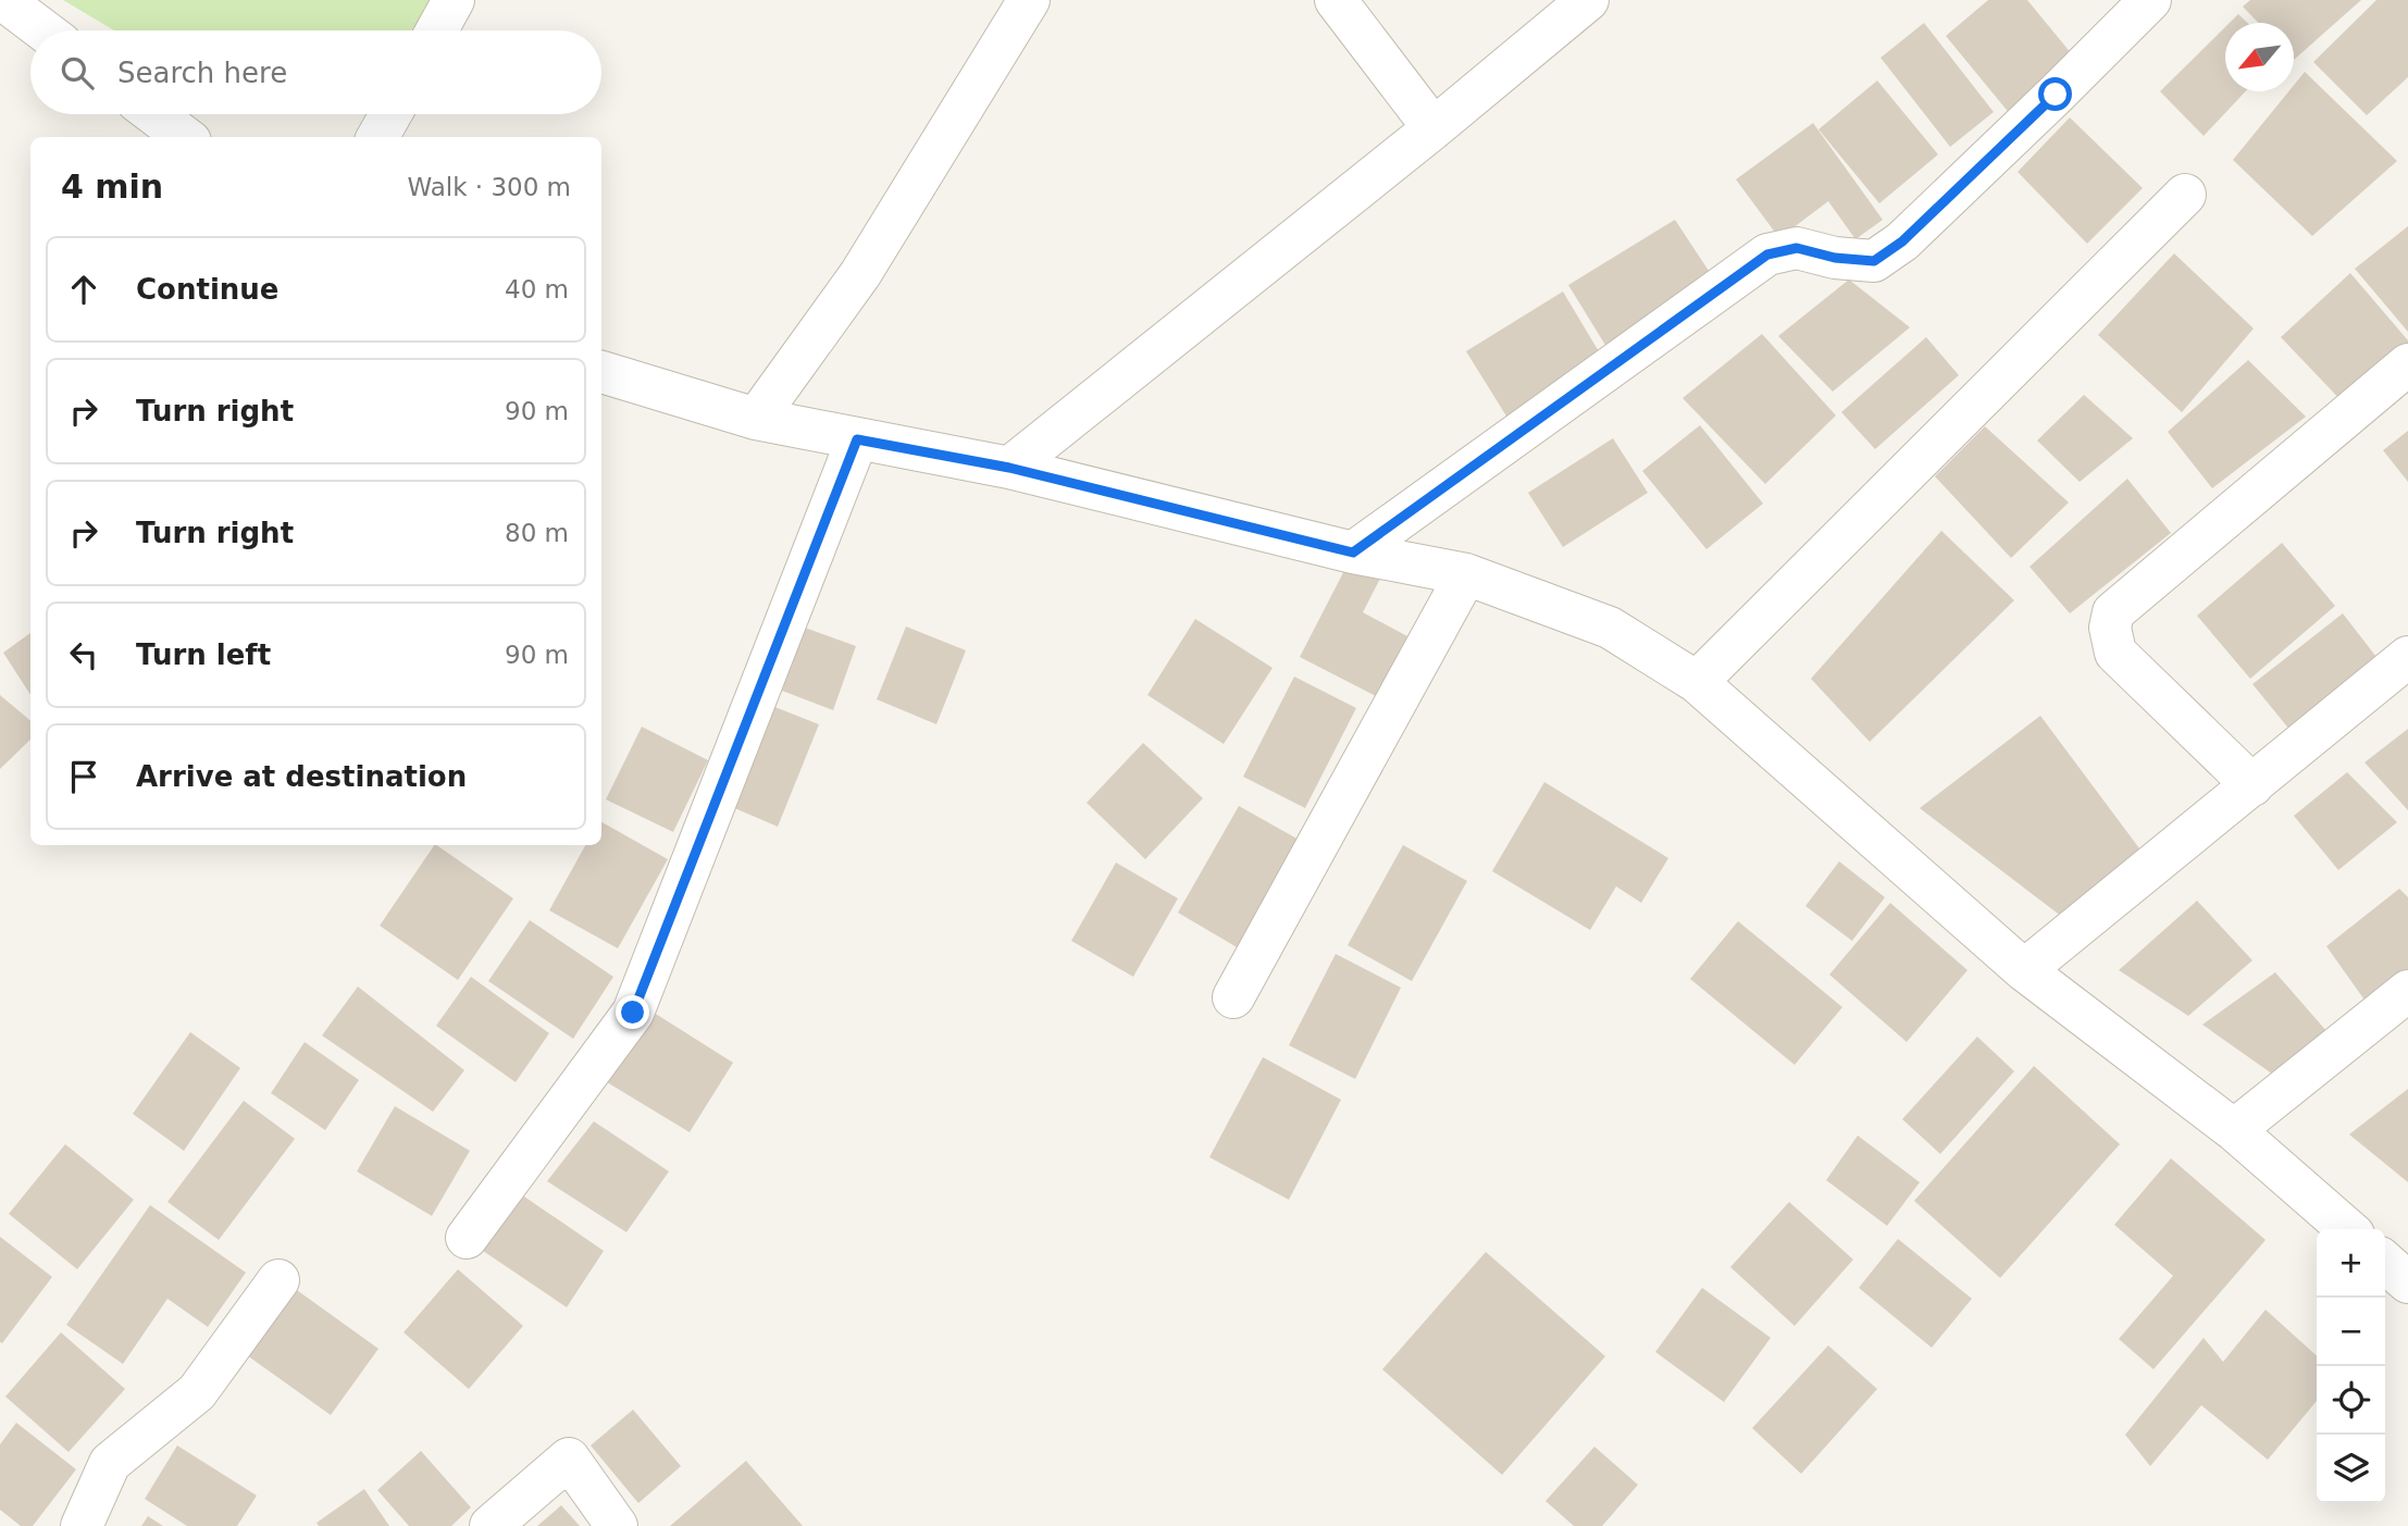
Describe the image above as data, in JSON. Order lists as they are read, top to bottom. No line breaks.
{"north":"bottom left","page":{"search":"Search here","heading":["4 min","Walk · 300 m"],"list":[["Continue","40 m"],["Turn right","90 m"],["Turn right","80 m"],["Turn left","90 m"],"Arrive at destination"],"map_buttons":["+","−"]}}
